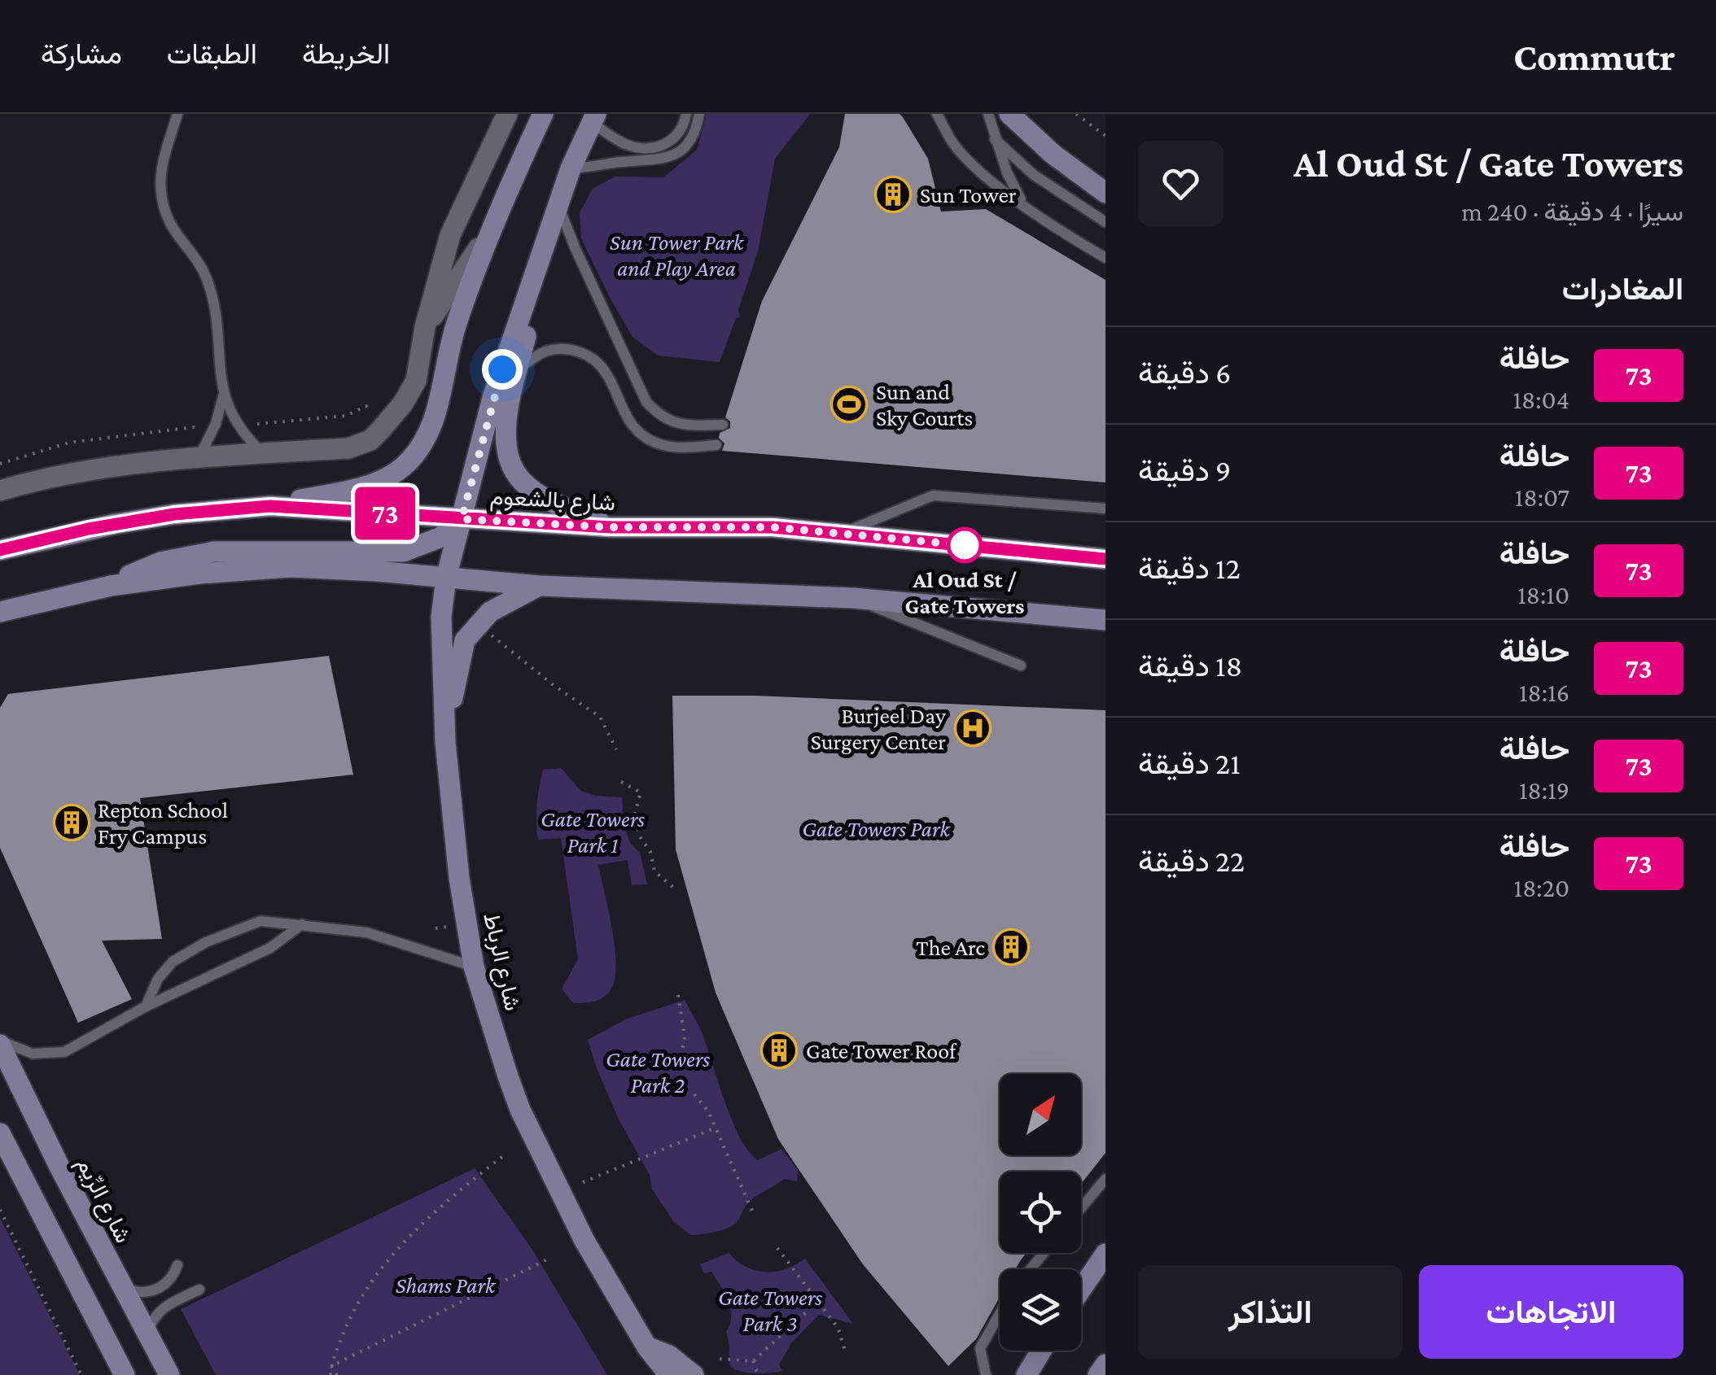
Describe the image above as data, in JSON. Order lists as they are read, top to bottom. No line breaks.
{"streets":{"main road":["شارع بالشعوم","شارع الرباط","شارع الرِّيم"]},"crossings":[["شارع بالشعوم","شارع الرباط"]],"parks":["Sun Tower Park and Play Area","Gate Towers Park 1","Gate Towers Park","Gate Towers Park 2","Shams Park","Gate Towers Park 3"],"places":{"building":["Sun Tower","Repton School Fry Campus","The Arc","Gate Tower Roof"],"sports":["Sun and Sky Courts"],"other":["Al Oud St / Gate Towers"],"hospital":["Burjeel Day Surgery Center"]},"lines":["bus line 73"],"north":"top right","page":{"header":"Commutr","nav":["الخريطة","الطبقات","مشاركة"],"heading":[["Al Oud St / Gate Towers","سيرًا · 4 دقيقة · 240 m"],"المغادرات"],"on_map":"73","list":[{"mark":"73","name":"حافلة","note":"18:04","value":"6 دقيقة"},{"mark":"73","name":"حافلة","note":"18:07","value":"9 دقيقة"},{"mark":"73","name":"حافلة","note":"18:10","value":"12 دقيقة"},{"mark":"73","name":"حافلة","note":"18:16","value":"18 دقيقة"},{"mark":"73","name":"حافلة","note":"18:19","value":"21 دقيقة"},{"mark":"73","name":"حافلة","note":"18:20","value":"22 دقيقة"}],"buttons":["الاتجاهات","التذاكر"]}}
